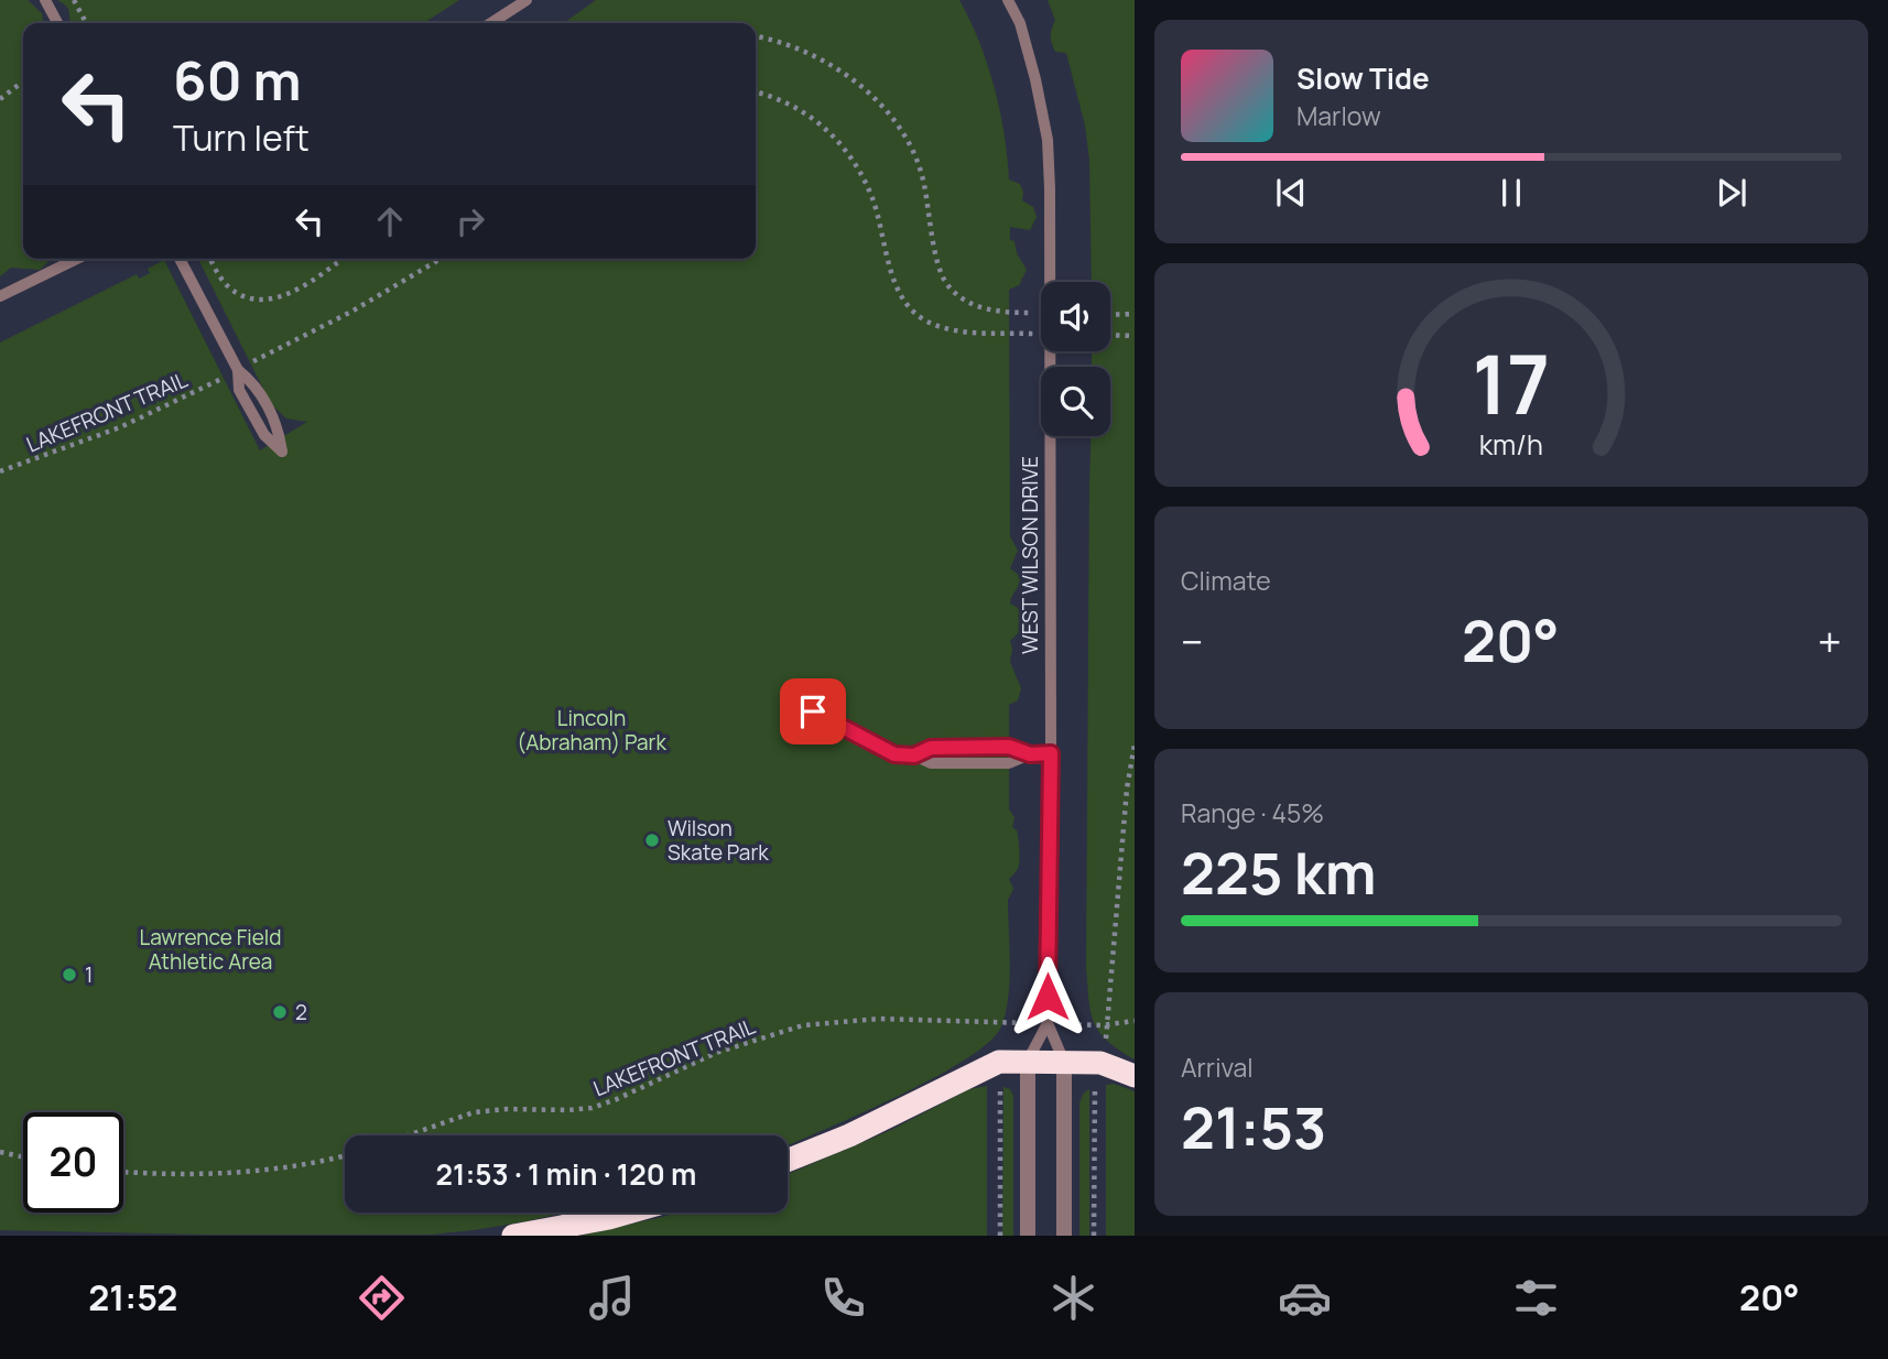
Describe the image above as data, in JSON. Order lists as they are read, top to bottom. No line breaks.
{"streets":{"street":["WEST WILSON DRIVE"],"path":["LAKEFRONT TRAIL"]},"parks":["Lincoln (Abraham) Park","Lawrence Field Athletic Area"],"places":["Wilson Skate Park","1","2"],"page":{"turn":["60 m","Turn left"],"song":["Slow Tide","Marlow"],"tile":["Climate",["Range · 45%","225 km"],["Arrival","21:53"]],"heat":["−","20°","+"],"limit":"20","trip":"21:53 · 1 min · 120 m","tabs":["21:52","20°"],"gauge":["17","km/h"]}}
